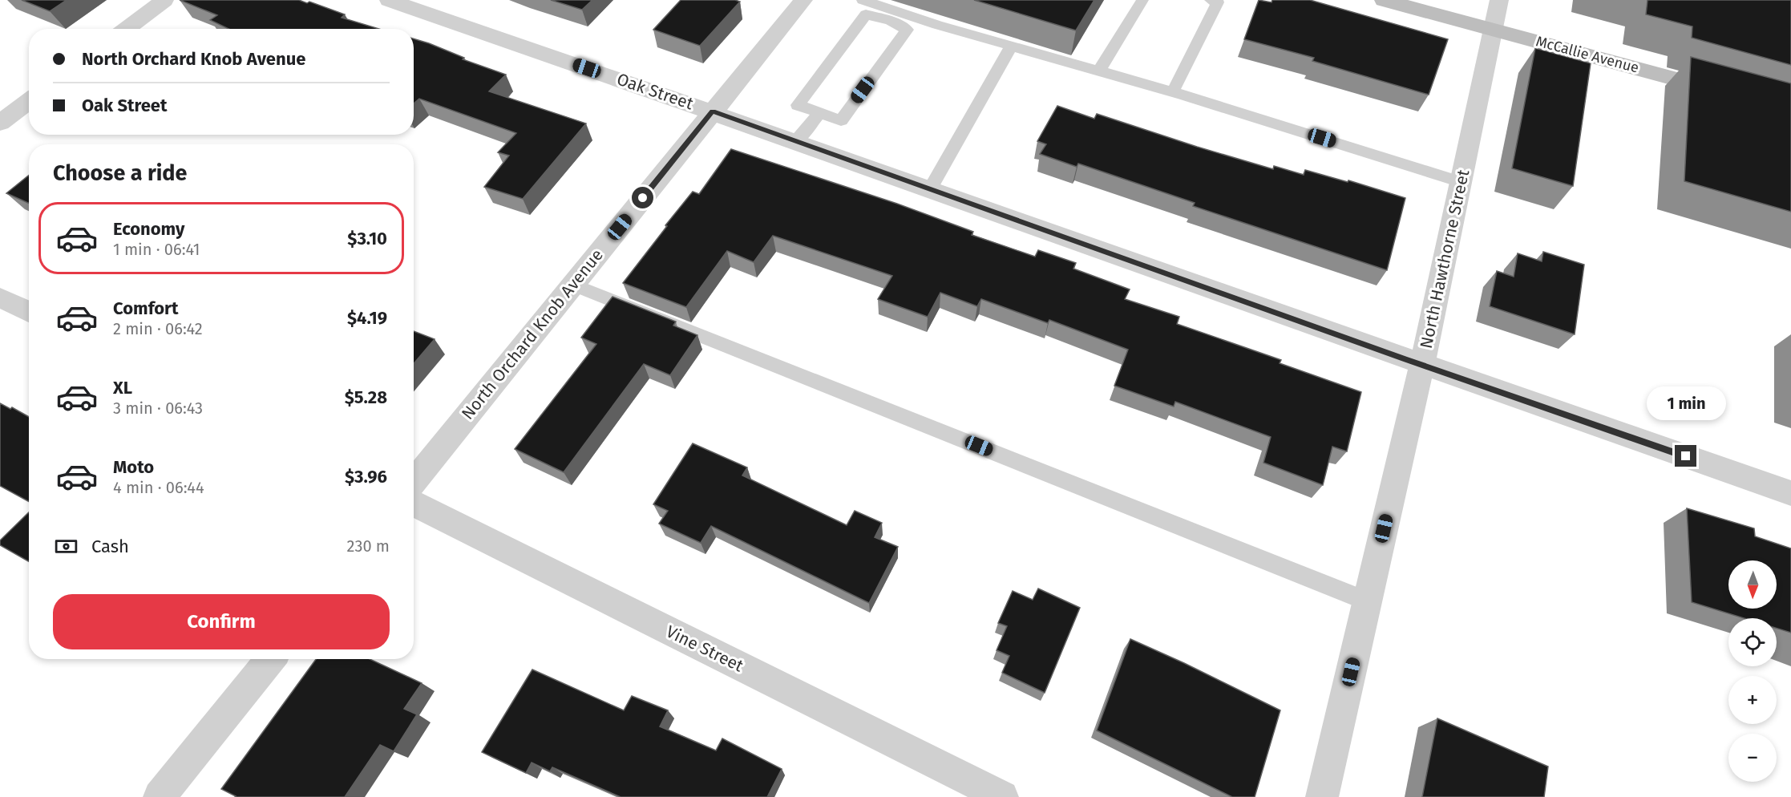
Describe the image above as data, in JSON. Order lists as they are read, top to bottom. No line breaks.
{"streets":{"main road":["McCallie Avenue"],"street":["Oak Street","North Hawthorne Street","North Orchard Knob Avenue","Vine Street"]},"crossings":[["McCallie Avenue","North Hawthorne Street"],["Oak Street","North Hawthorne Street"],["Oak Street","North Orchard Knob Avenue"]],"north":"bottom","page":{"banner":["North Orchard Knob Avenue","Oak Street"],"heading":"Choose a ride","list":[{"name":"Economy","note":"1 min · 06:41","value":"$3.10"},{"name":"Comfort","note":"2 min · 06:42","value":"$4.19"},{"name":"XL","note":"3 min · 06:43","value":"$5.28"},{"name":"Moto","note":"4 min · 06:44","value":"$3.96"}],"bubble":"1 min","pay":["Cash","230 m"],"map_buttons":["+","−"],"buttons":"Confirm"}}
